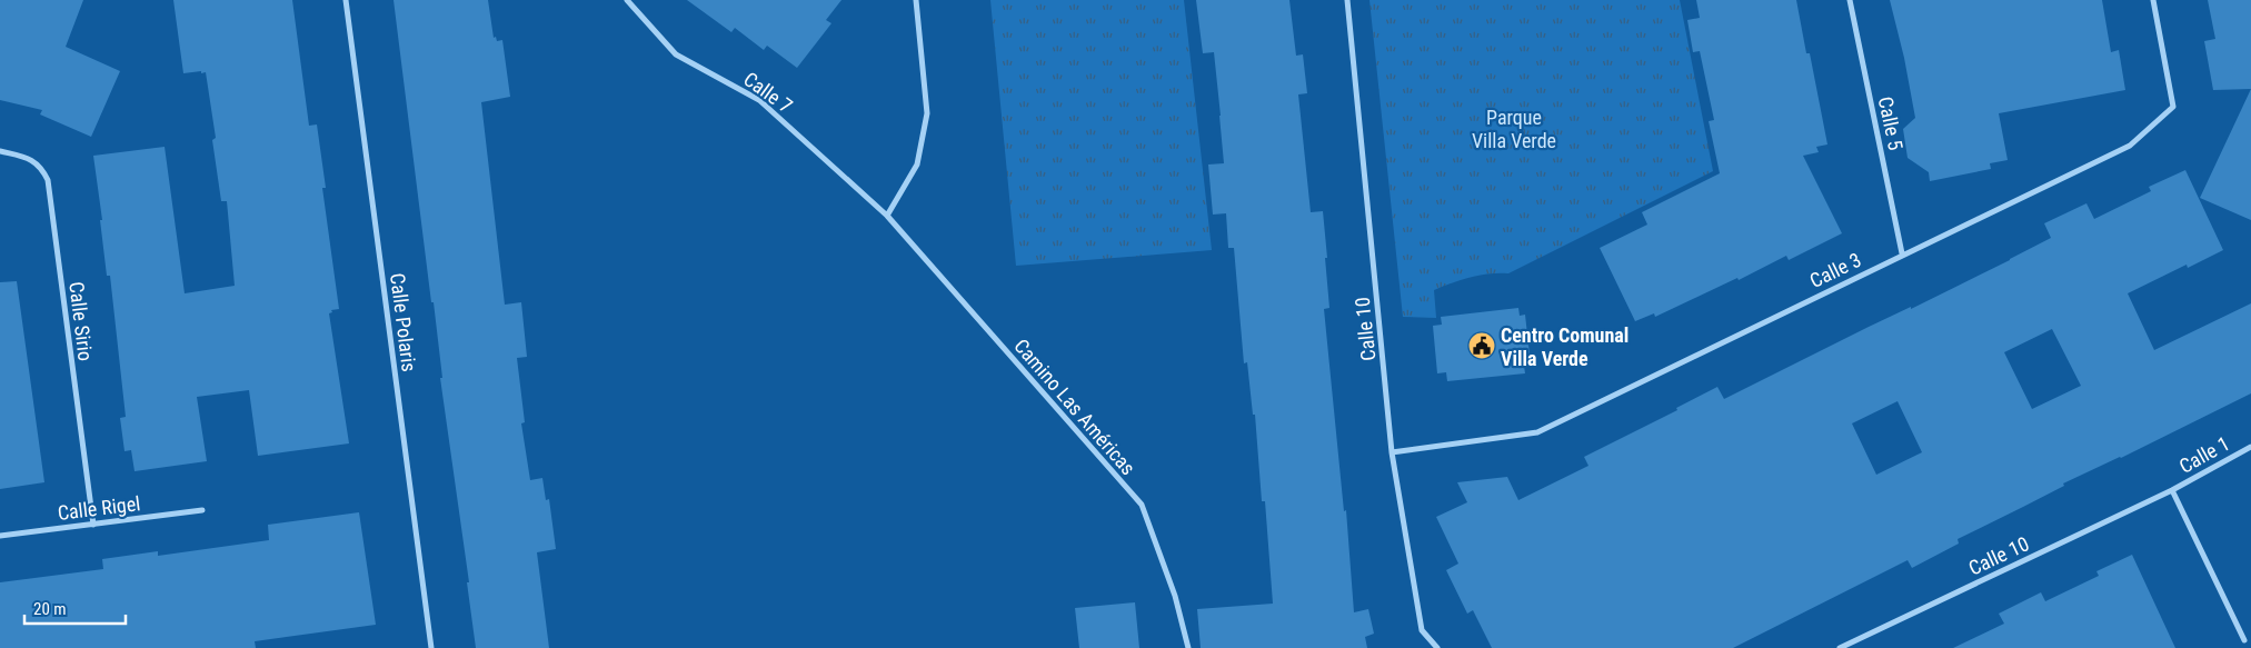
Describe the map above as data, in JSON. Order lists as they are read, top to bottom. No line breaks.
{"streets":{"street":["Calle 7","Calle 5","Calle 3","Calle Sirio","Calle Polaris","Calle 10","Camino Las Américas","Calle 1","Calle Rigel"]},"crossings":[["Calle 7","Camino Las Américas"],["Calle 5","Calle 3"],["Calle 3","Calle 10"],["Calle Sirio","Calle Rigel"],["Calle 10","Calle 1"]],"parks":["Parque Villa Verde"],"places":{"public building":["Centro Comunal Villa Verde"]},"scale_bar":"20 m"}
